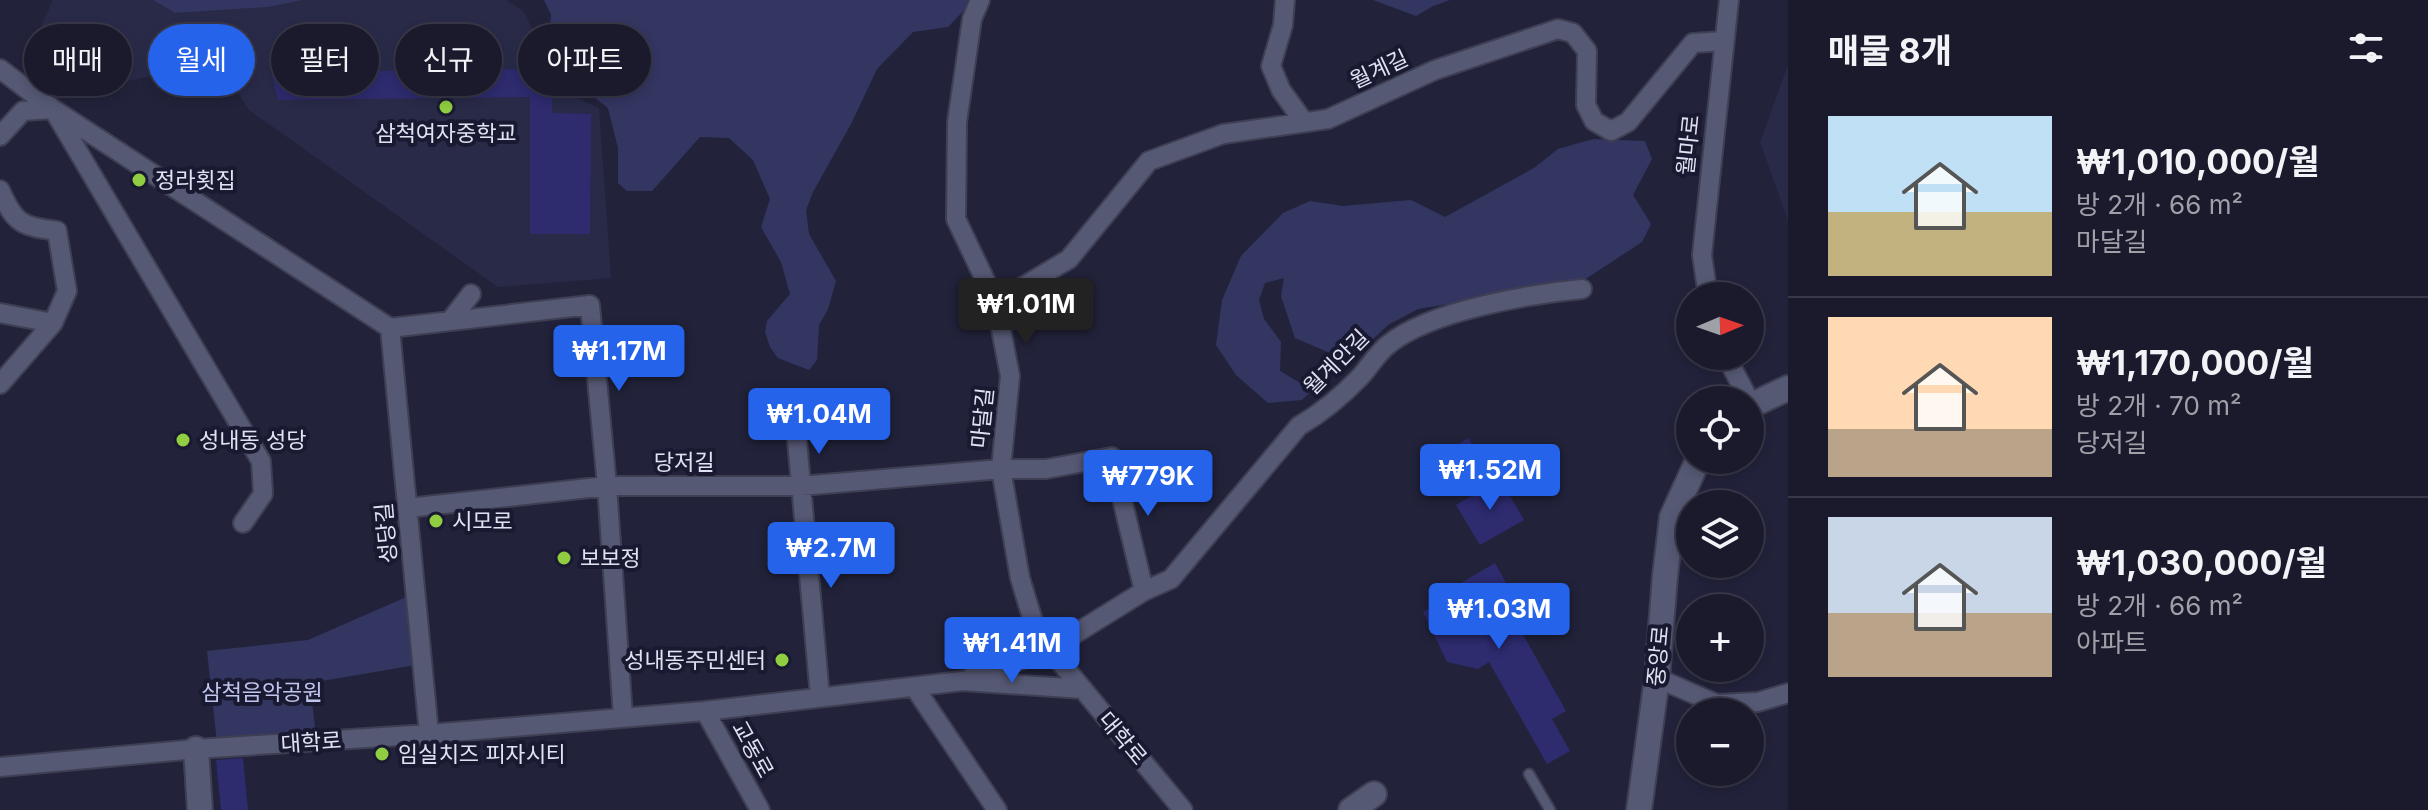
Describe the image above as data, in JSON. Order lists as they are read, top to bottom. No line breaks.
{"streets":{"street":["월계길","월마로","월계안길","마달길","당저길","성당길","중앙로","대학로","교동로"]},"crossings":[["월계길","월마로"],["월계길","마달길"],["월계안길","마달길"],["월계안길","대학로"],["마달길","당저길"],["마달길","대학로"],["당저길","성당길"],["성당길","대학로"],["대학로","교동로"]],"parks":["삼척음악공원"],"places":["삼척여자중학교","정라횟집","성내동 성당","시모로","보보정","성내동주민센터","임실치즈 피자시티"],"north":"right","page":{"heading":"매물 8개","chip":["매매","월세","필터","신규","아파트"],"list":[{"name":"₩1,010,000/월","note":"방 2개 · 66 m² · 마달길"},{"name":"₩1,170,000/월","note":"방 2개 · 70 m² · 당저길"},{"name":"₩1,030,000/월","note":"방 2개 · 66 m² · 아파트"}],"price":["₩1.01M","₩1.17M","₩1.04M","₩1.52M","₩779K","₩2.7M","₩1.03M","₩1.41M"],"map_buttons":["+","−"]}}
